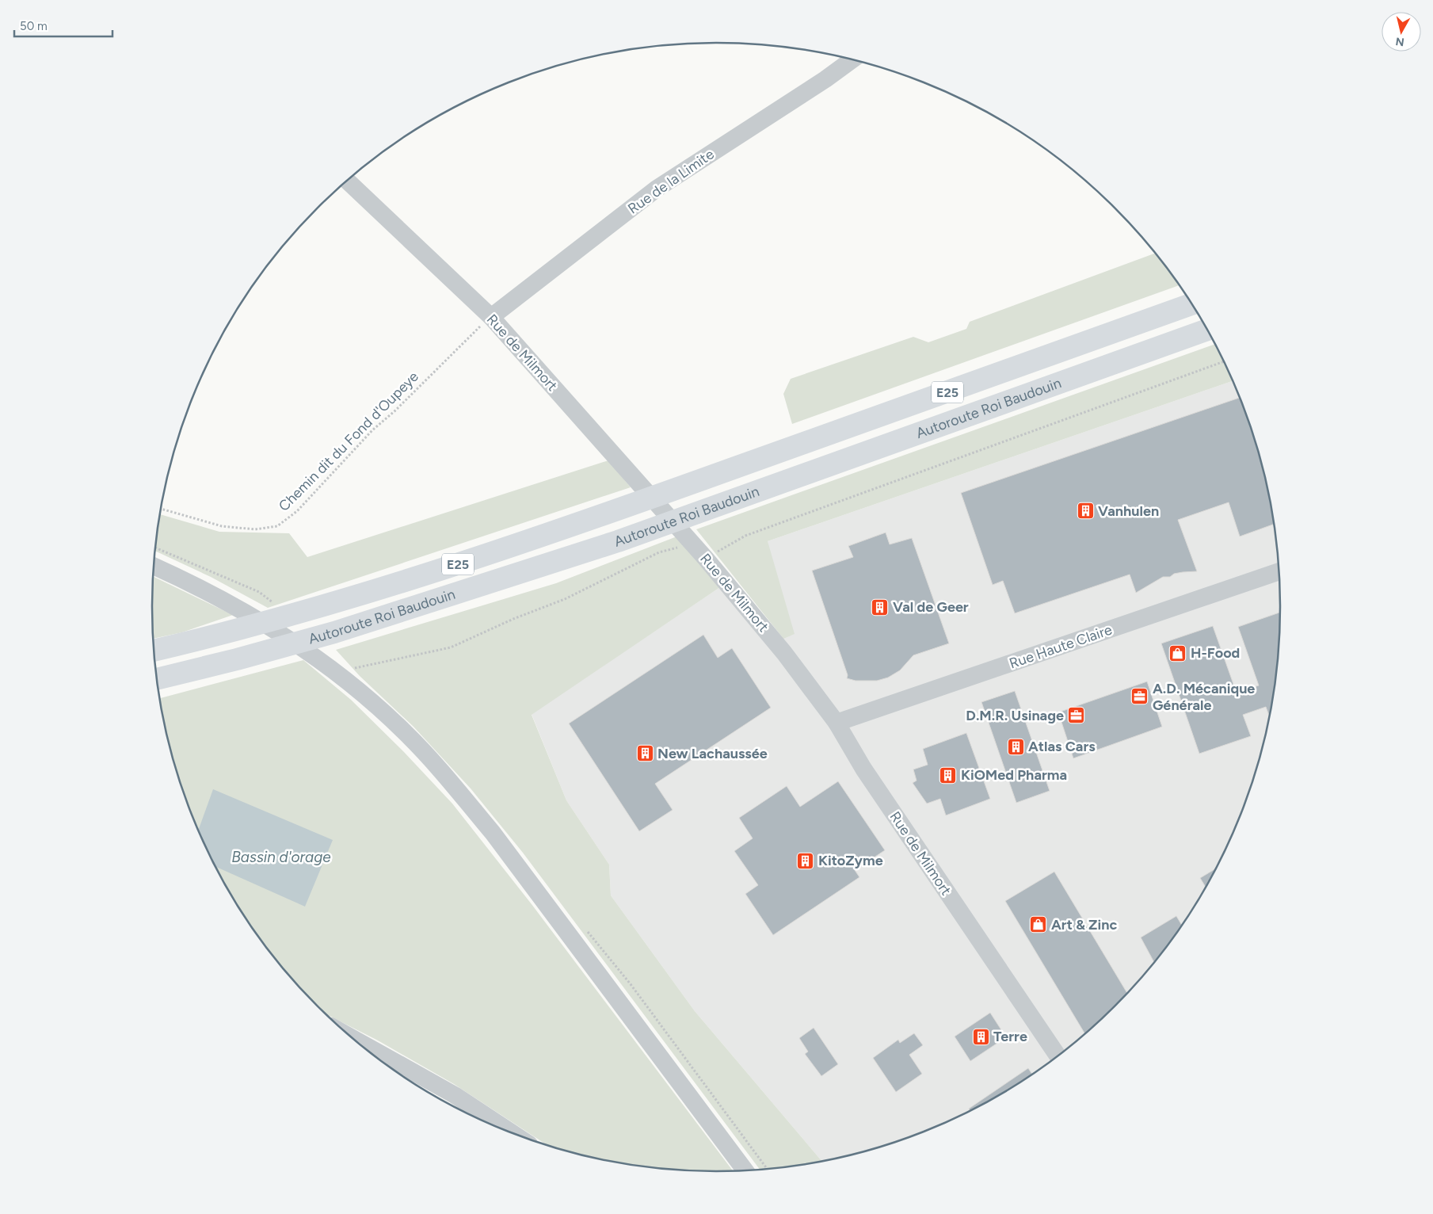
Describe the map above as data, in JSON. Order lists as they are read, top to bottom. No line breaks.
{"streets":{"highway":["E25","Autoroute Roi Baudouin"],"street":["Rue de la Limite","Rue de Milmort","Rue Haute Claire"],"path":["Chemin dit du Fond d'Oupeye"]},"crossings":[["Rue de la Limite","Rue de Milmort"],["Rue de la Limite","Chemin dit du Fond d'Oupeye"],["Rue de Milmort","Chemin dit du Fond d'Oupeye"],["Rue de Milmort","Rue Haute Claire"]],"water":["Bassin d'orage"],"places":{"building":["Vanhulen","Val de Geer","Atlas Cars","New Lachaussée","KiOMed Pharma","KitoZyme","Terre"],"shop":["H-Food","Art & Zinc"],"office":["A.D. Mécanique Générale","D.M.R. Usinage"]},"scale_bar":"50 m","north":"bottom"}
